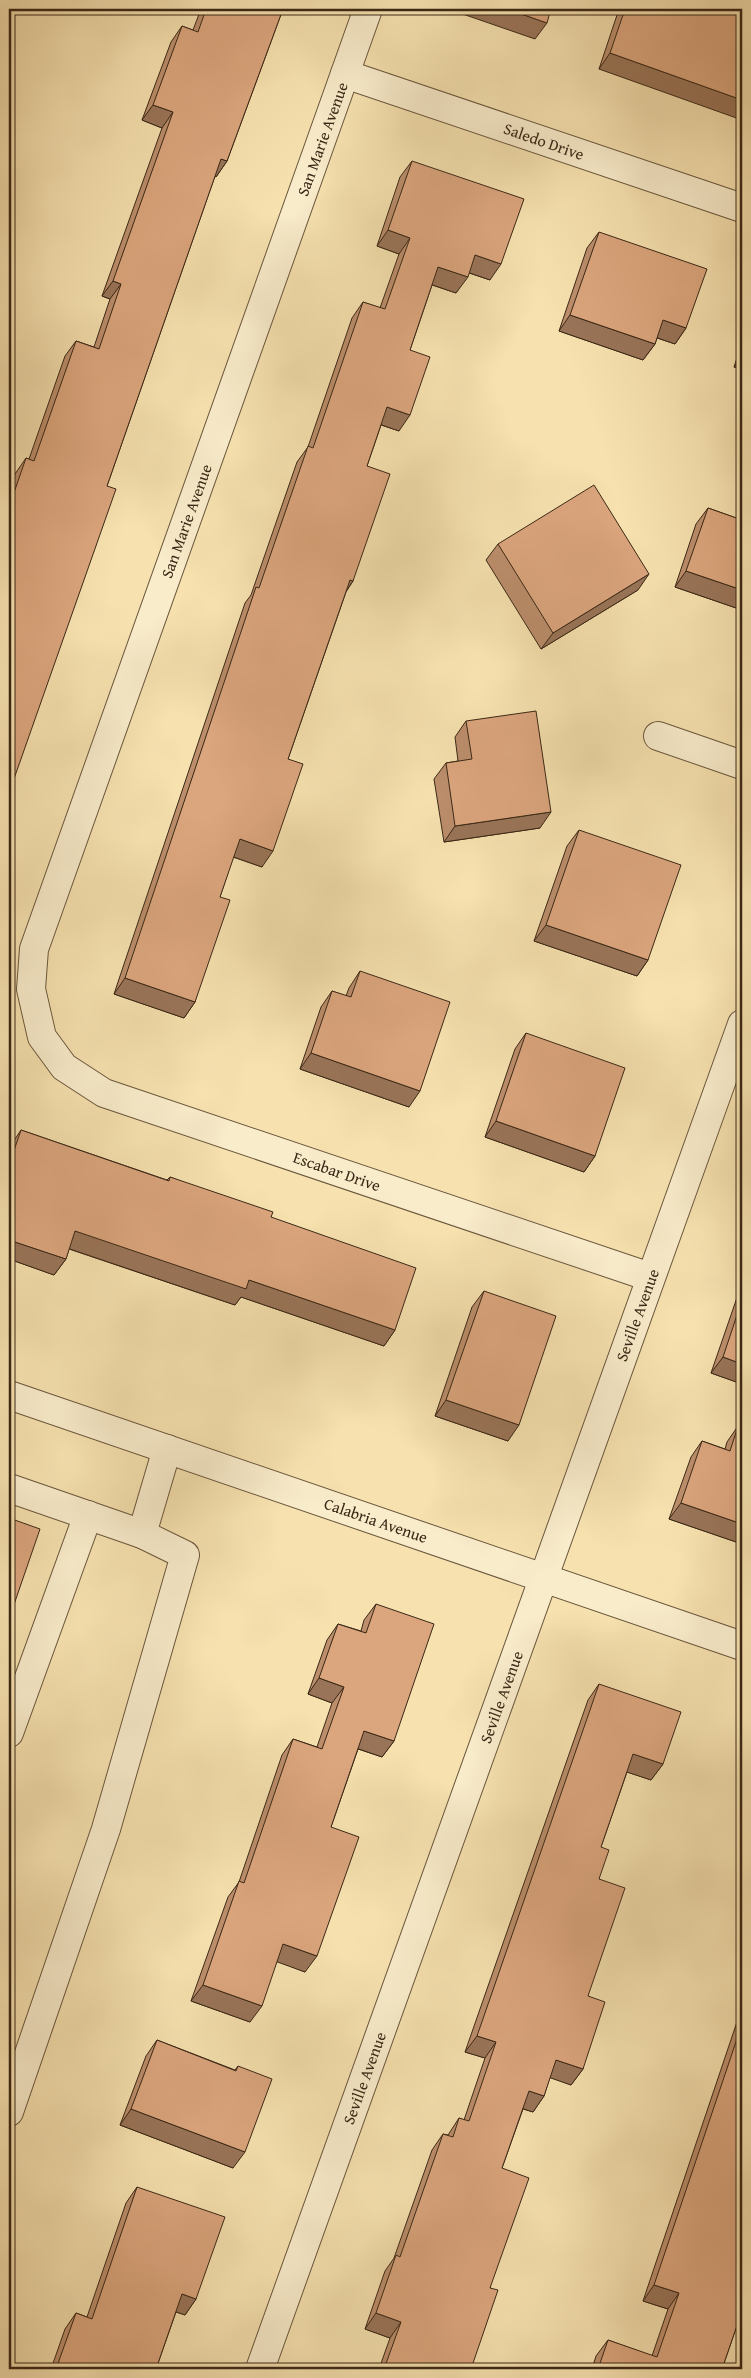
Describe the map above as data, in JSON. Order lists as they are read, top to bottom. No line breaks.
{"streets":{"street":["San Marie Avenue","Saledo Drive","Escabar Drive","Seville Avenue","Calabria Avenue"]},"crossings":[["San Marie Avenue","Saledo Drive"],["San Marie Avenue","Escabar Drive"],["Escabar Drive","Seville Avenue"],["Seville Avenue","Calabria Avenue"]]}
